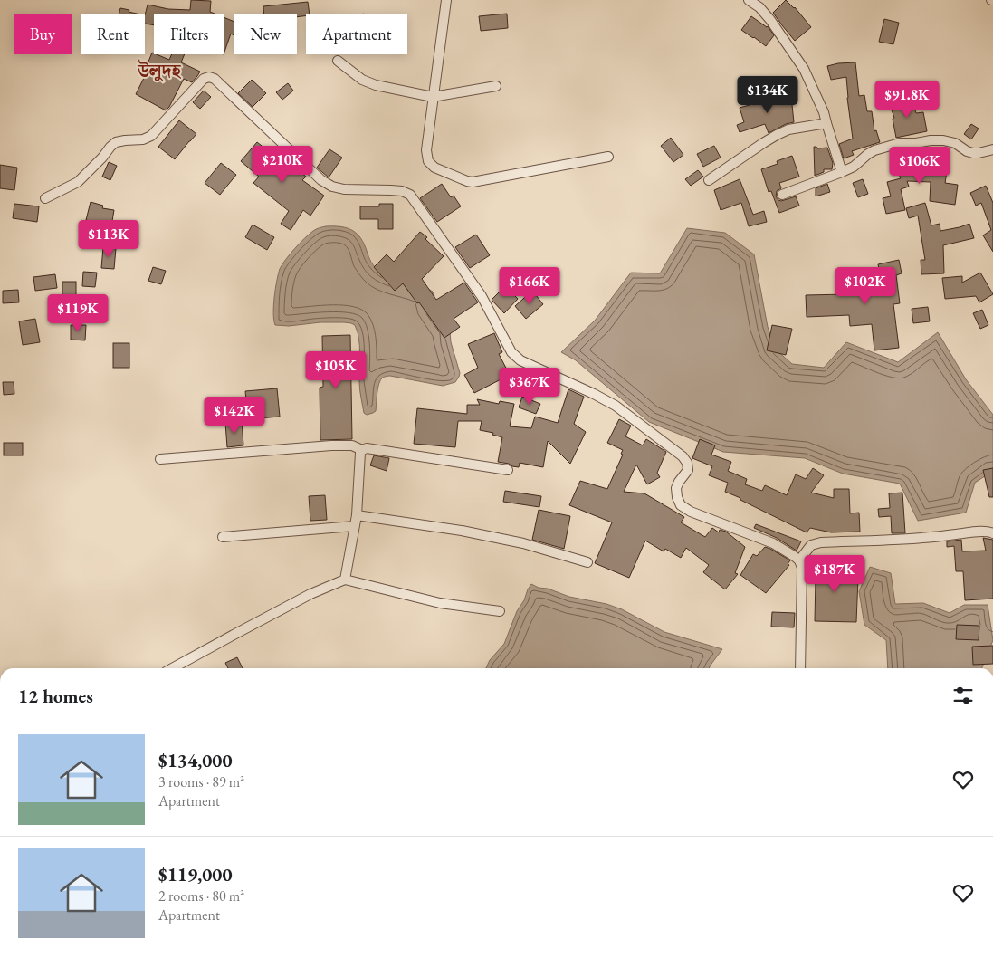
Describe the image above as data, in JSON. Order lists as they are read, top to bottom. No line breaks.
{"districts":["উলুদহ"],"page":{"chip":["Buy","Rent","Filters","New","Apartment"],"price":["$134K","$91.8K","$210K","$106K","$113K","$166K","$102K","$119K","$105K","$367K","$142K","$187K"],"heading":"12 homes","list":[{"name":"$134,000","note":"3 rooms · 89 m² · Apartment"},{"name":"$119,000","note":"2 rooms · 80 m² · Apartment"}]}}
